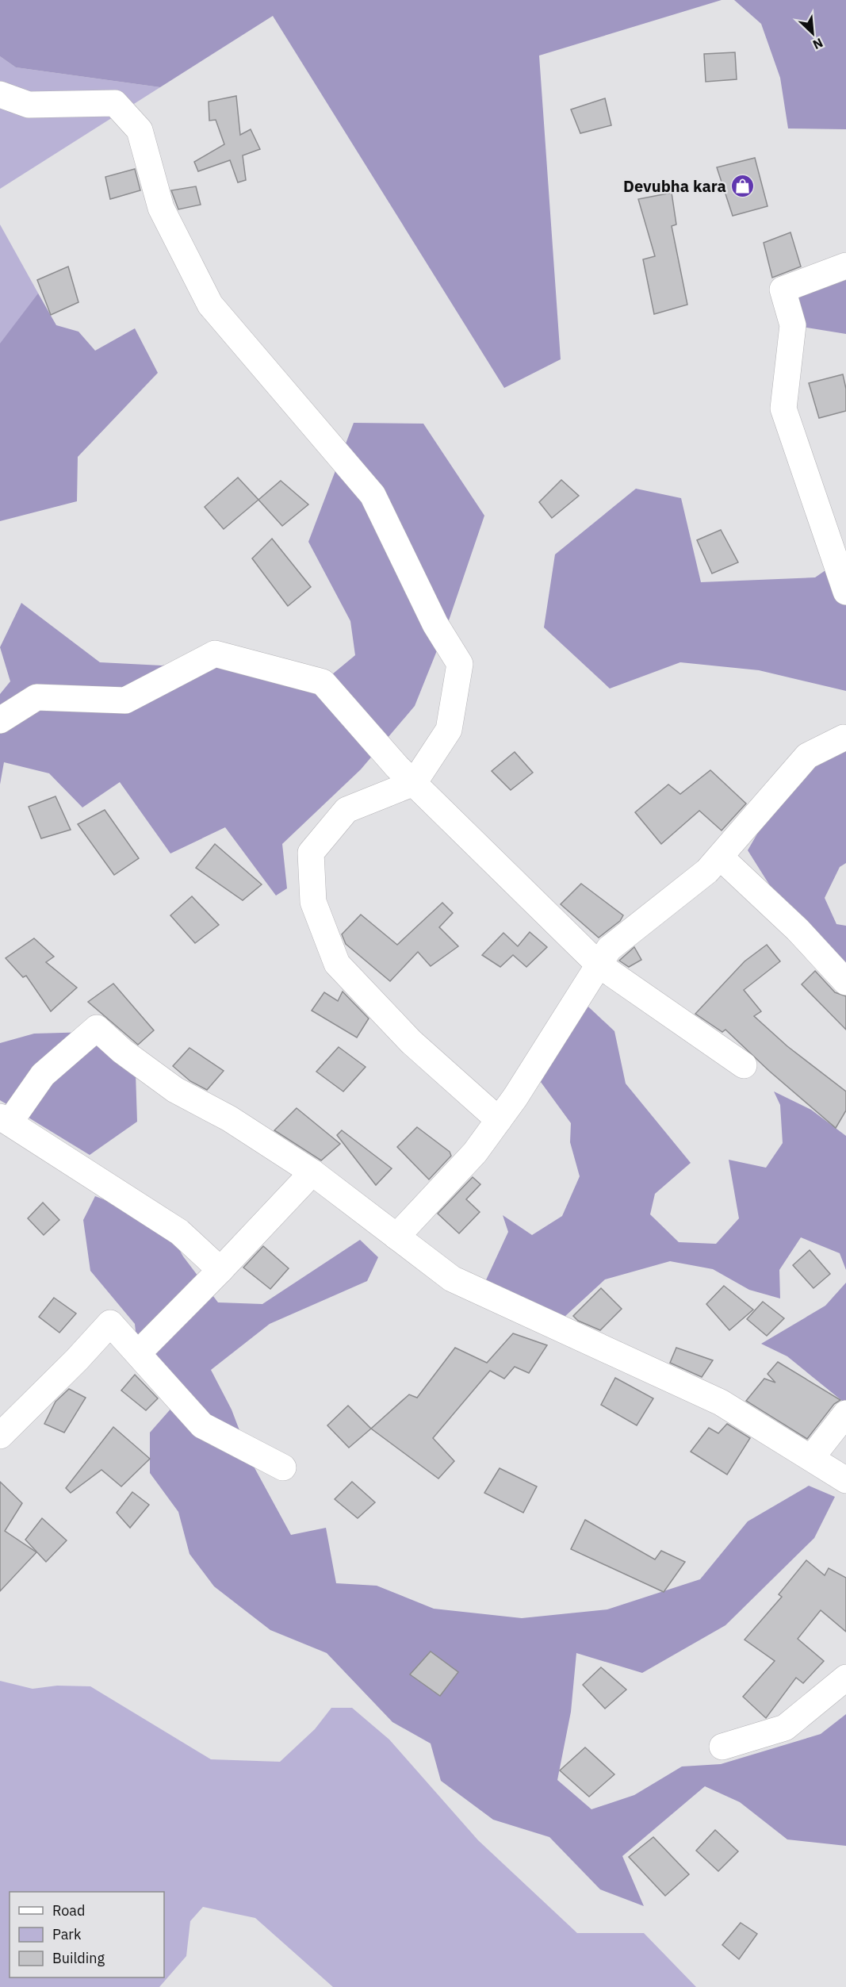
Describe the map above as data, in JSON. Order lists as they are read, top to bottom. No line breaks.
{"places":{"shop":["Devubha kara"]},"legend":["Road","Park","Building"],"north":"bottom right"}
